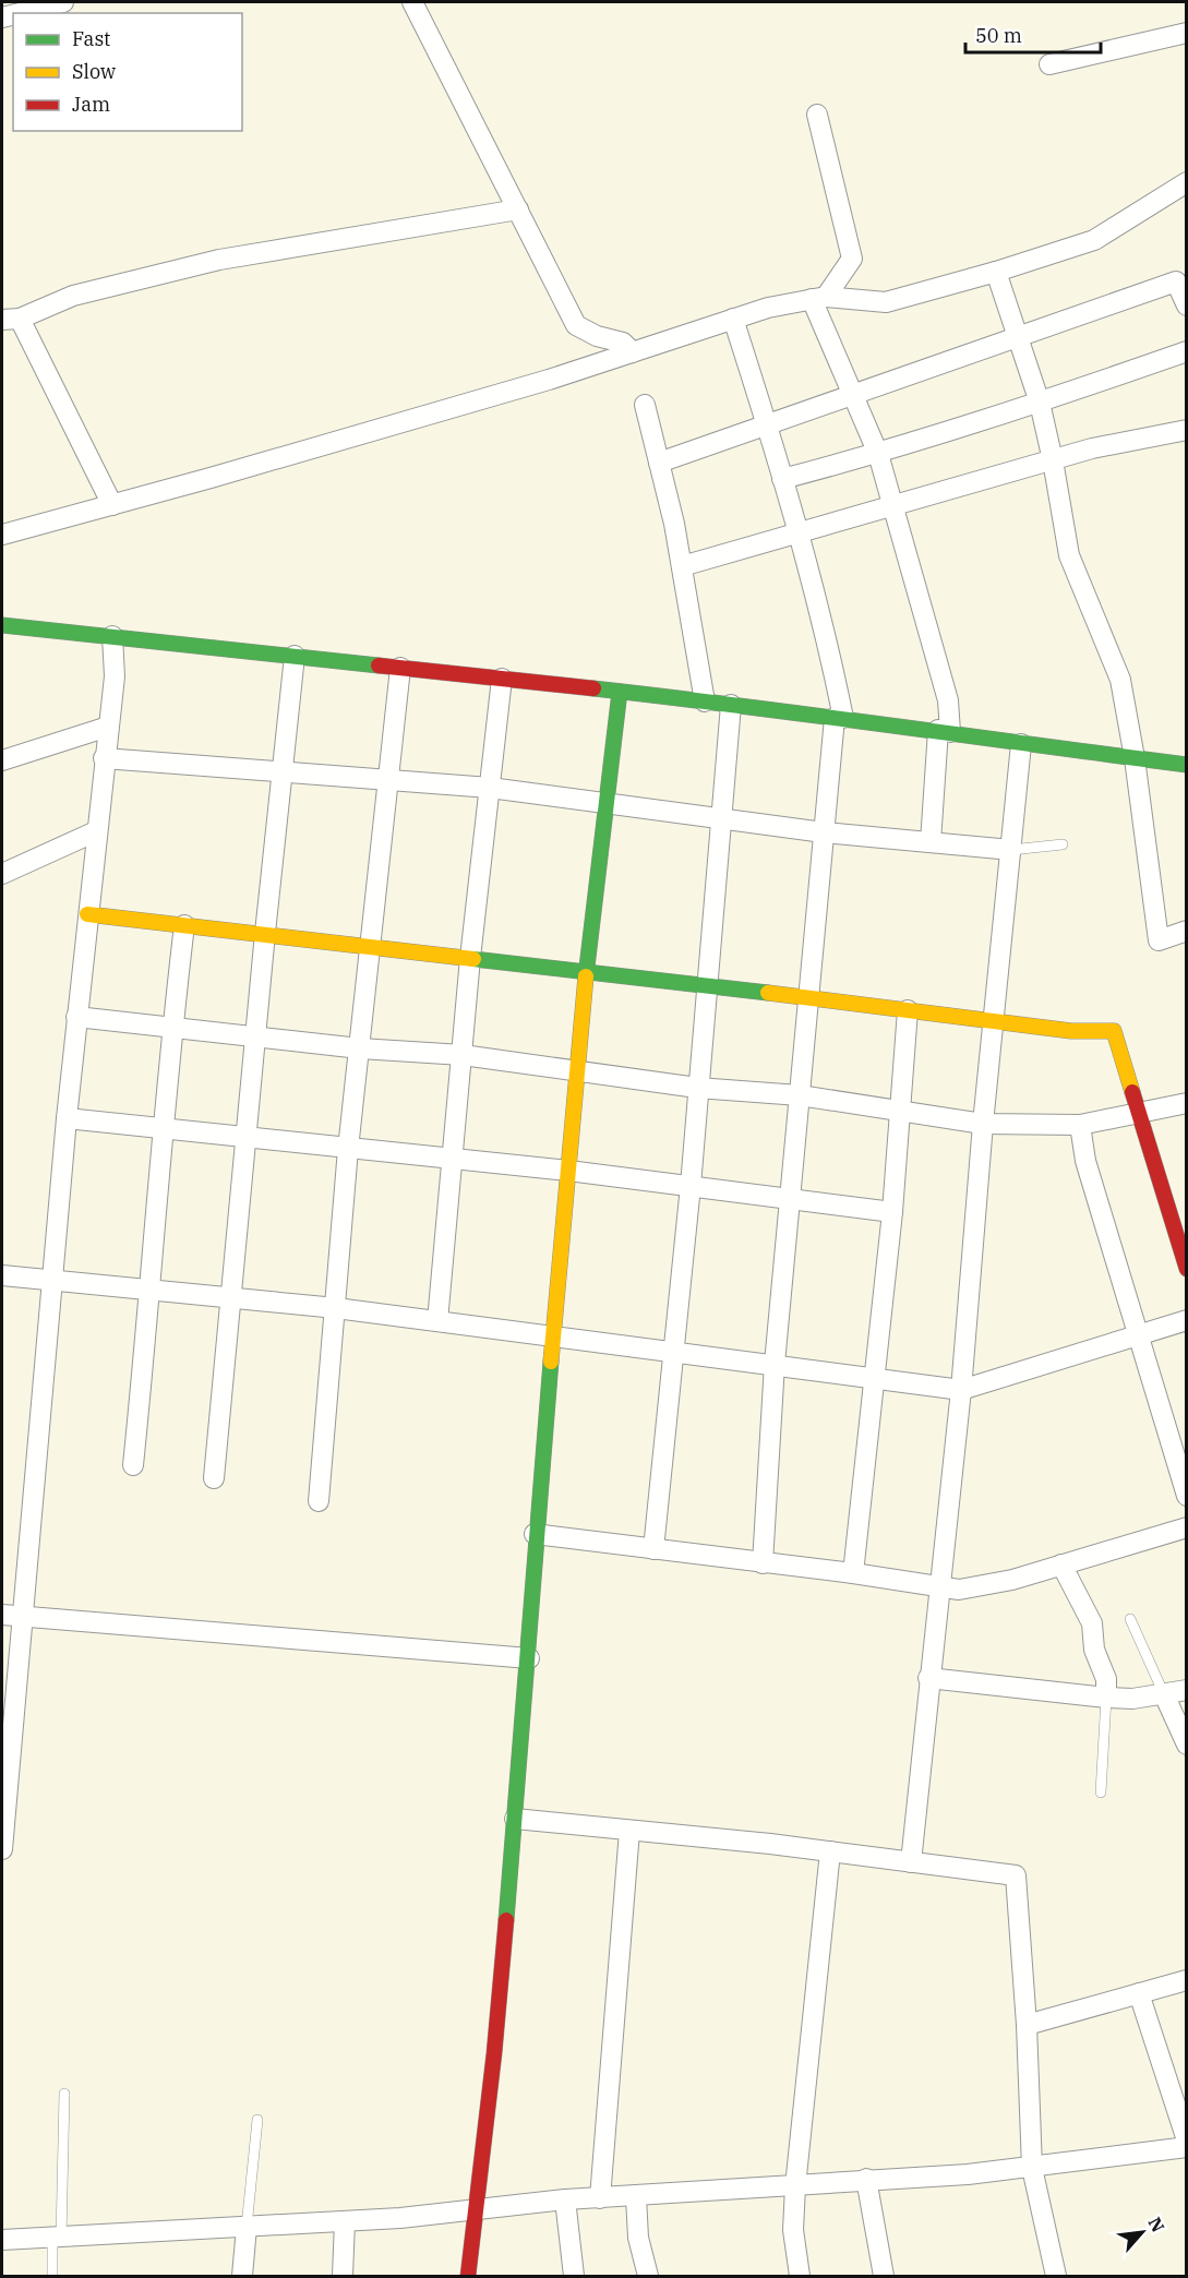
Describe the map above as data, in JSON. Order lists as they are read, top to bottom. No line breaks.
{"legend":["Fast","Slow","Jam"],"scale_bar":"50 m","north":"top right"}
